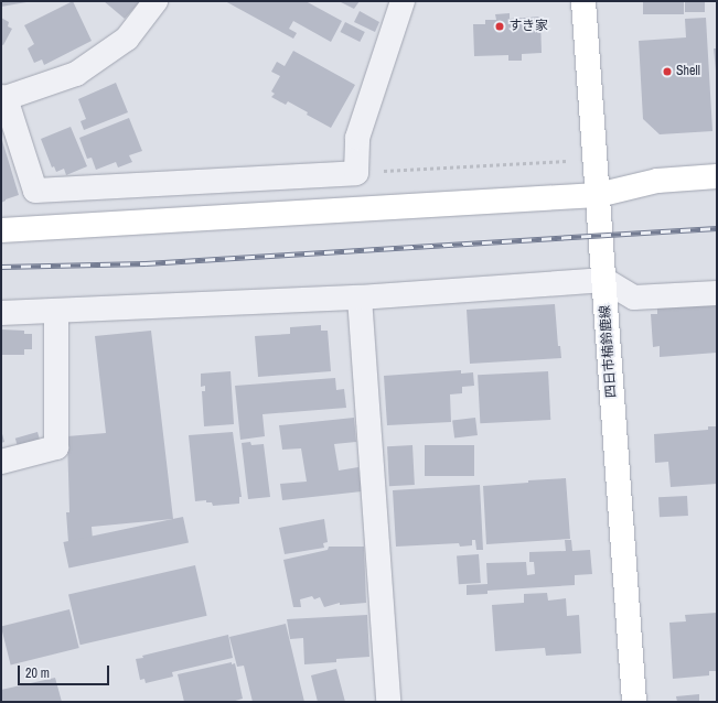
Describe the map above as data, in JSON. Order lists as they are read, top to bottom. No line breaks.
{"streets":{"street":["四日市楠鈴鹿線"]},"places":["すき家","Shell"],"scale_bar":"20 m"}
